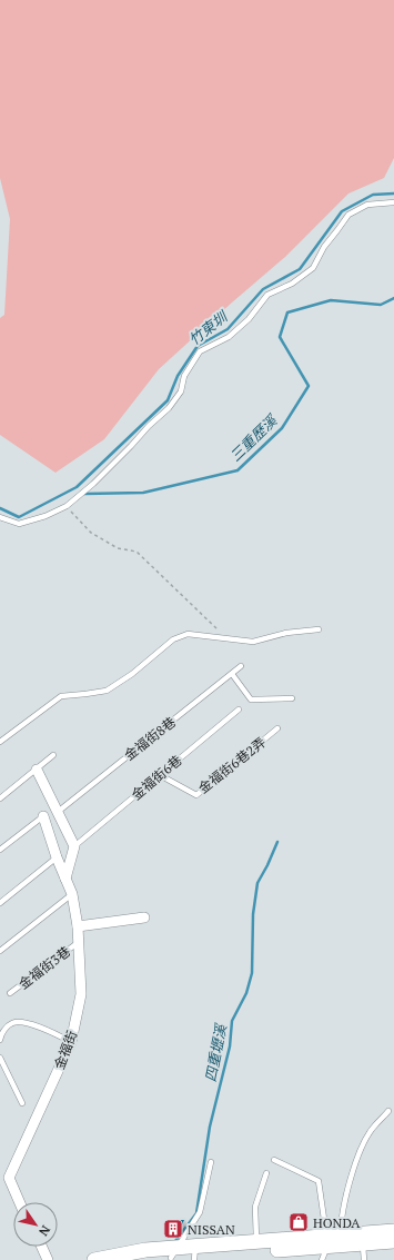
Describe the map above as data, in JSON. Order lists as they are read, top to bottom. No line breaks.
{"streets":{"street":["金福街"],"lane":["金福街8巷","金福街6巷2弄","金福街6巷","金福街3巷"]},"crossings":[["金福街6巷2弄","金福街6巷"],["金福街3巷","金福街"]],"water":["竹東圳","三重歷溪","四重壢溪"],"places":{"shop":["HONDA"],"building":["NISSAN"]},"north":"bottom right"}
